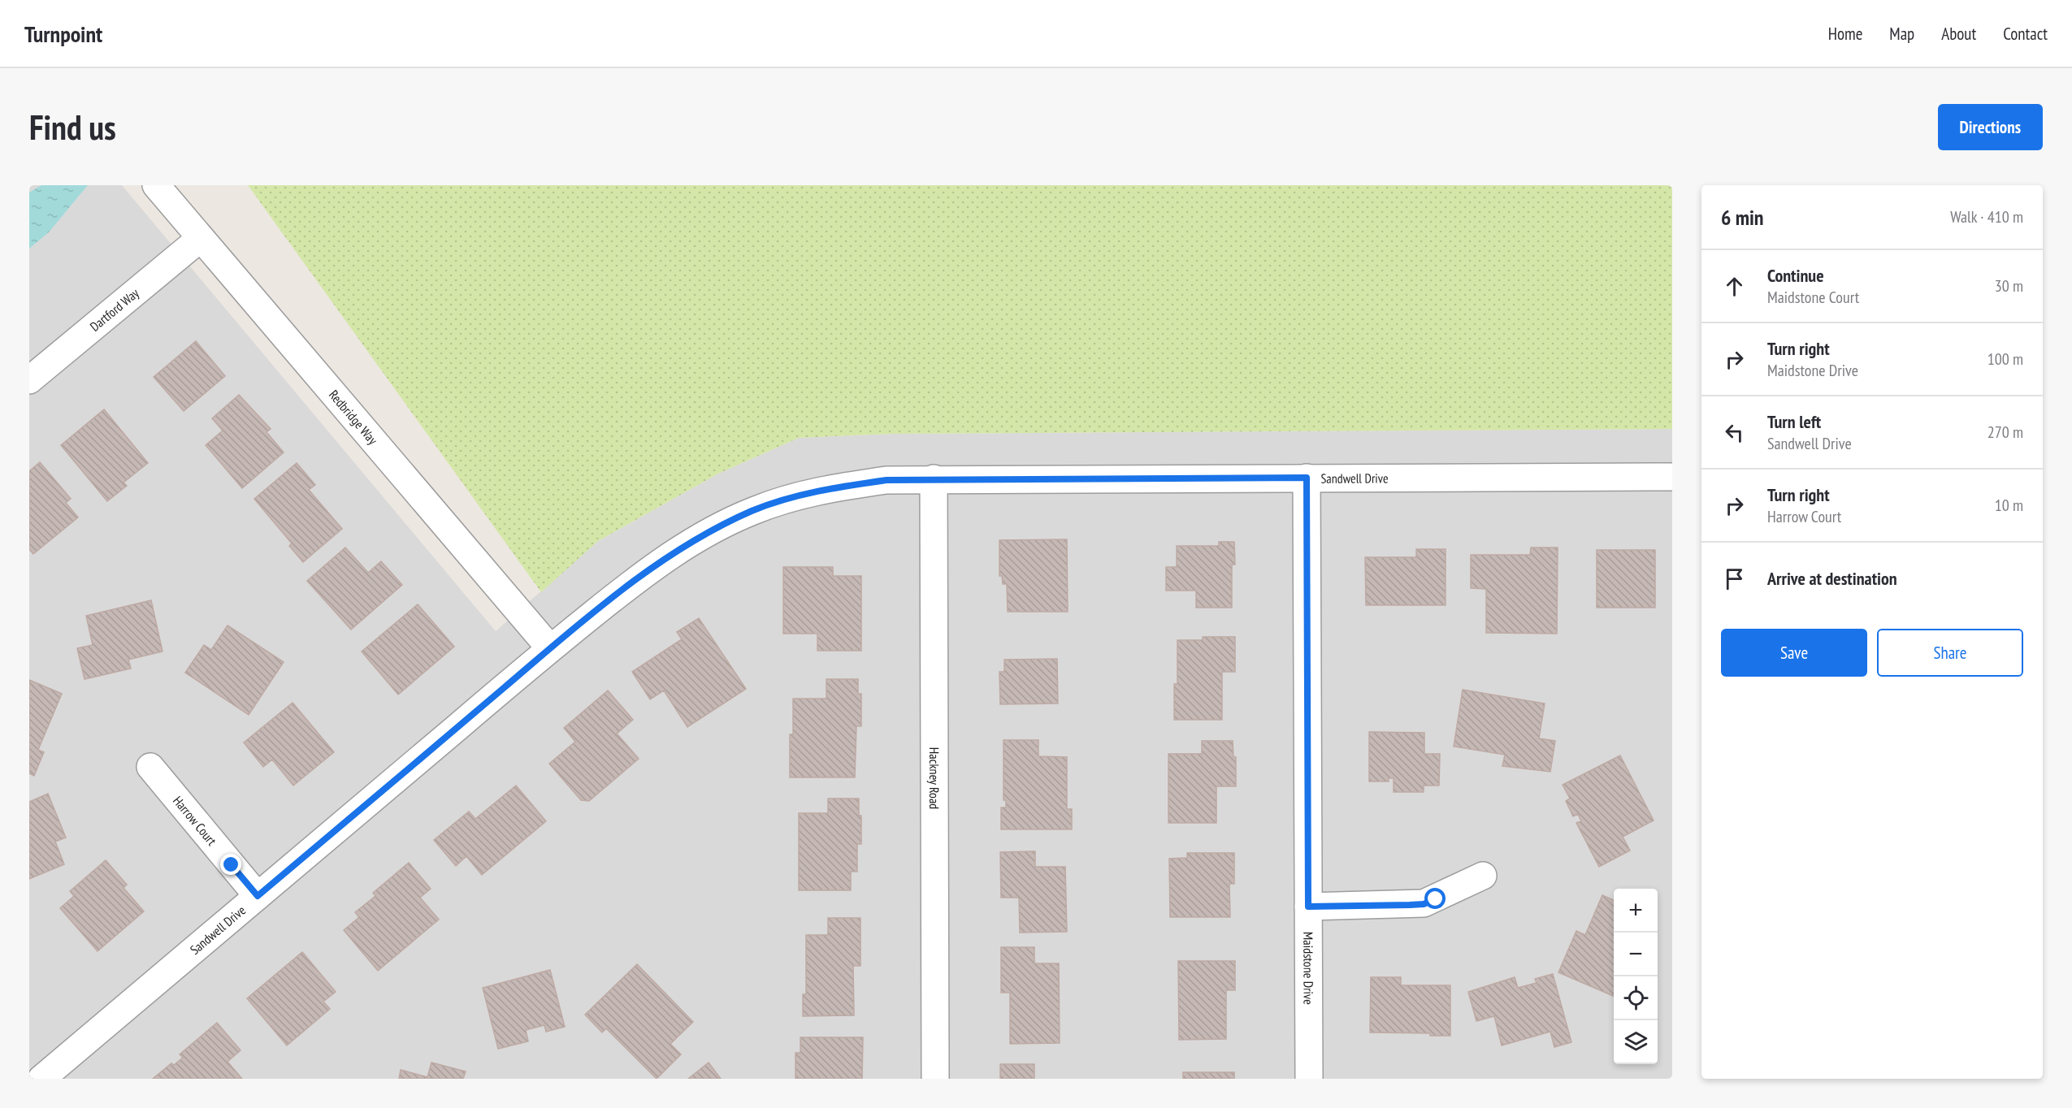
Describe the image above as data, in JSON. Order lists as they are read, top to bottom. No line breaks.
{"streets":{"street":["Dartford Way","Redbridge Way","Sandwell Drive","Hackney Road","Harrow Court","Maidstone Drive"]},"crossings":[["Dartford Way","Redbridge Way"],["Redbridge Way","Sandwell Drive"],["Sandwell Drive","Hackney Road"],["Sandwell Drive","Harrow Court"],["Sandwell Drive","Maidstone Drive"]],"page":{"header":"Turnpoint","nav":["Home","Map","About","Contact"],"buttons":["Directions",["Save","Share"]],"title":"Find us","heading":["6 min","Walk · 410 m"],"list":[["Continue","Maidstone Court","30 m"],["Turn right","Maidstone Drive","100 m"],["Turn left","Sandwell Drive","270 m"],["Turn right","Harrow Court","10 m"],"Arrive at destination"],"map_buttons":["+","−"]}}
